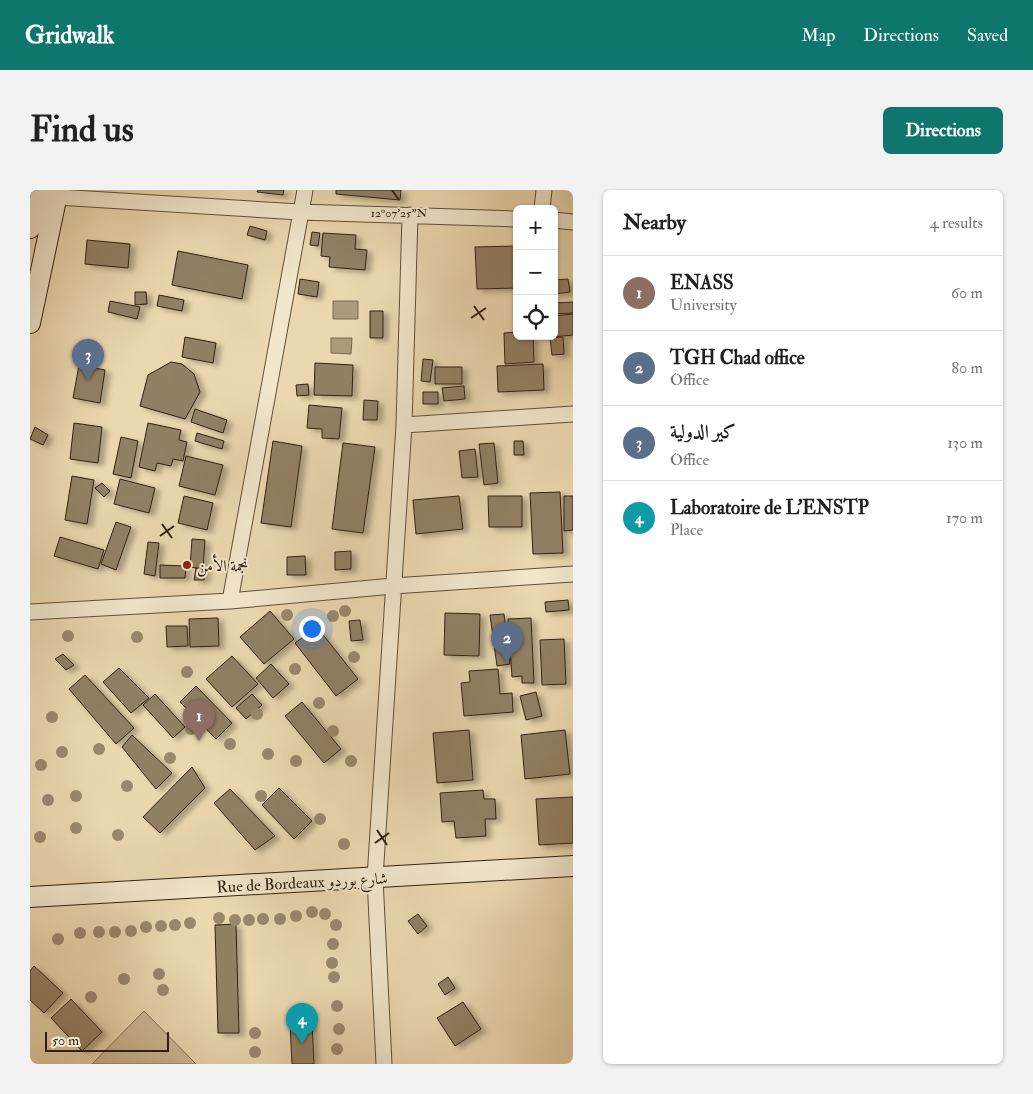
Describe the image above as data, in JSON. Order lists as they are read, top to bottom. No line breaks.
{"streets":{"street":["Rue de Bordeaux شارع بوردو"]},"places":["نجمة الأمن"],"scale_bar":"50 m","page":{"header":"Gridwalk","nav":["Map","Directions","Saved"],"buttons":"Directions","title":"Find us","heading":["Nearby","4 results"],"map_buttons":["+","−"],"list":[{"mark":"1","name":"ENASS","note":"University","value":"60 m"},{"mark":"2","name":"TGH Chad office","note":"Office","value":"80 m"},{"mark":"3","name":"كير الدولية","note":"Office","value":"130 m"},{"mark":"4","name":"Laboratoire de L'ENSTP","note":"Place","value":"170 m"}],"pins":["3","2","1","4"],"scale":"50 m"},"coordinates":["12°07'25\"N"]}
